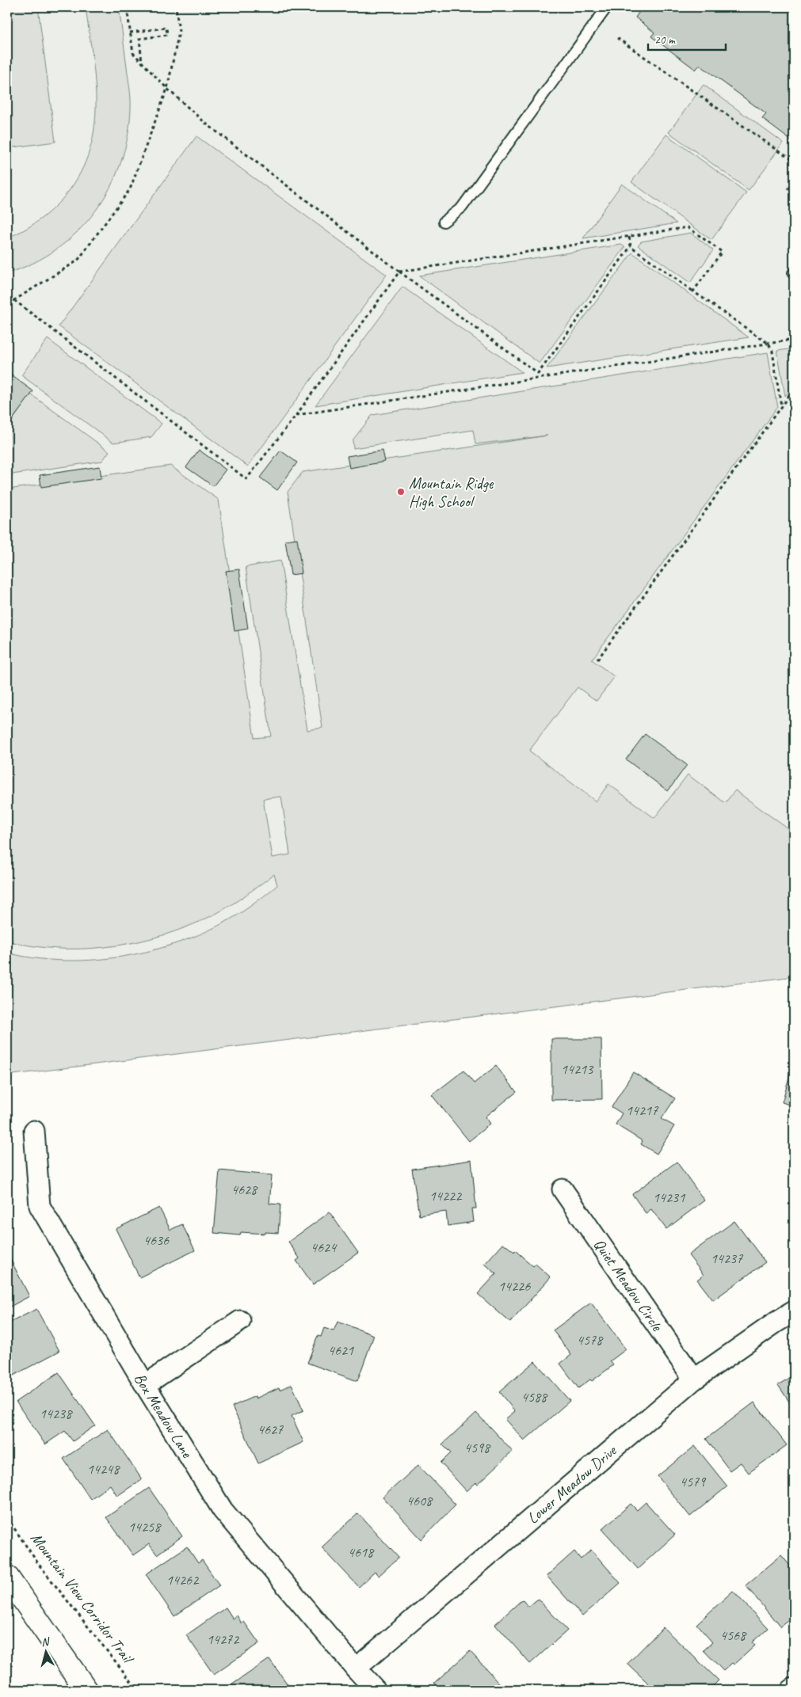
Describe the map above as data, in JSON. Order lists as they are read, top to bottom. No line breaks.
{"streets":{"street":["Quiet Meadow Circle","Box Meadow Lane","Lower Meadow Drive"],"path":["Mountain View Corridor Trail"]},"crossings":[["Quiet Meadow Circle","Lower Meadow Drive"],["Box Meadow Lane","Lower Meadow Drive"]],"places":["Mountain Ridge High School"],"house_numbers":["14213","14217","4628","14222","14231","4636","4624","14237","14226","4578","4621","4588","14238","4627","4598","14248","4579","4608","14258","4618","14262","4568","14272"],"scale_bar":"20 m","north":"top"}
